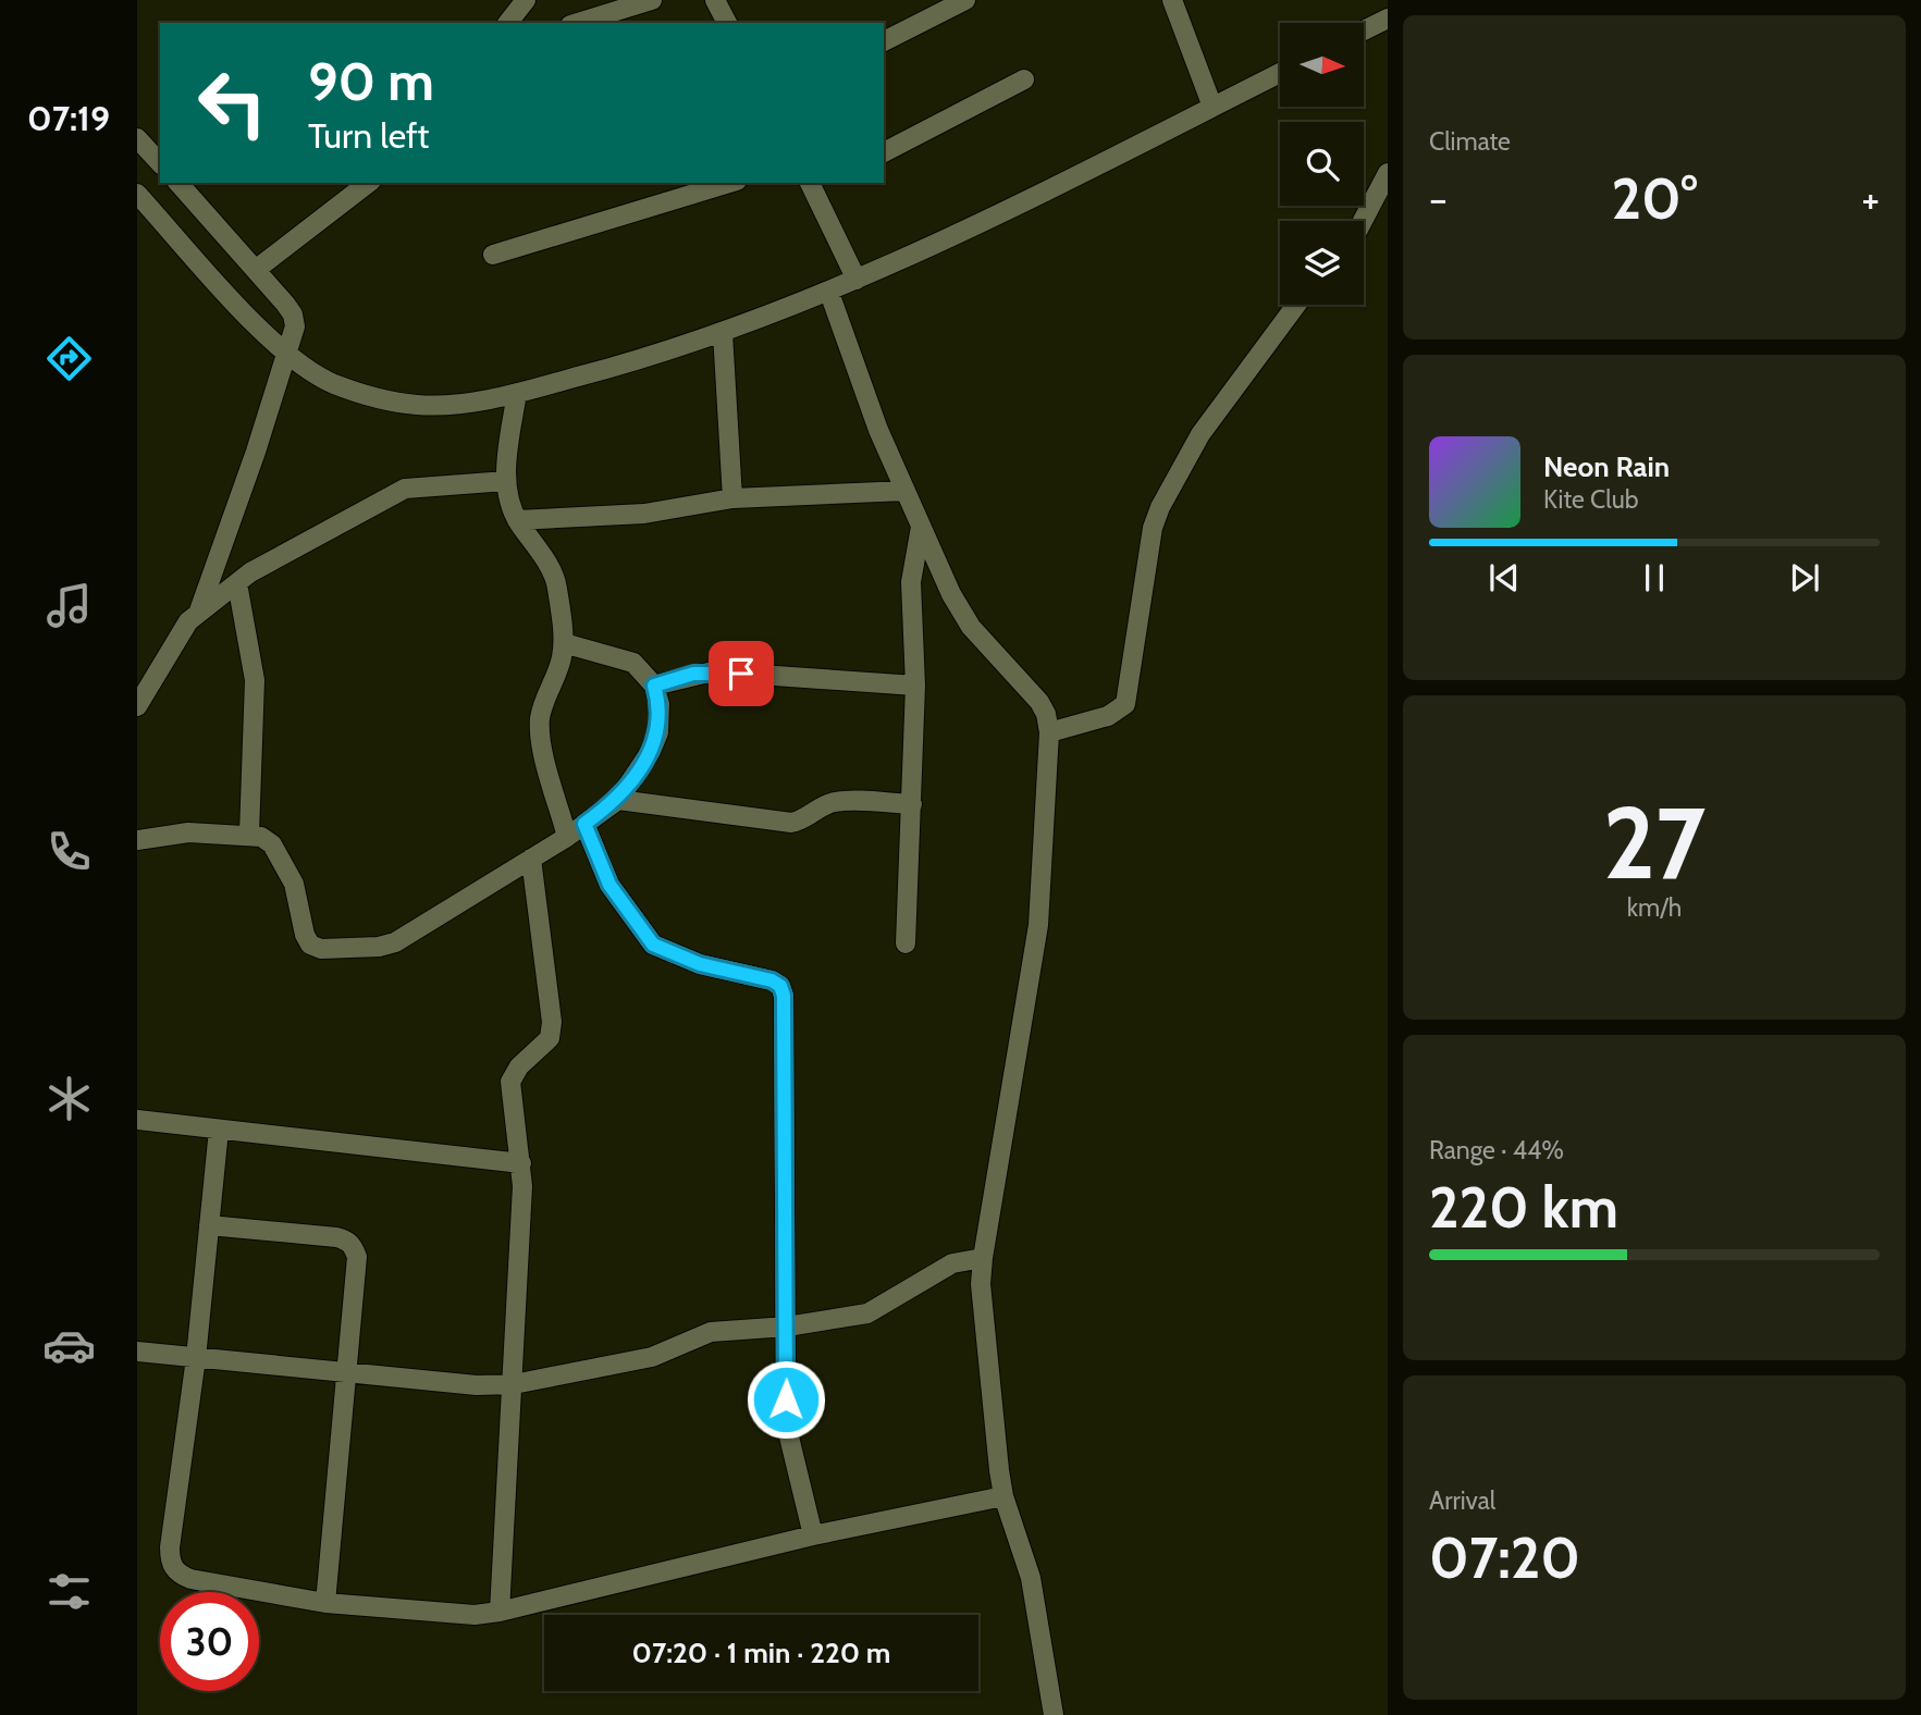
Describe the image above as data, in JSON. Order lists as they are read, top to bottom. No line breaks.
{"north":"right","page":{"tabs":"07:19","tile":["Climate",["27","km/h"],["Range · 44%","220 km"],["Arrival","07:20"]],"turn":["90 m","Turn left"],"heat":["−","20°","+"],"song":["Neon Rain","Kite Club"],"limit":"30","trip":"07:20 · 1 min · 220 m"}}
